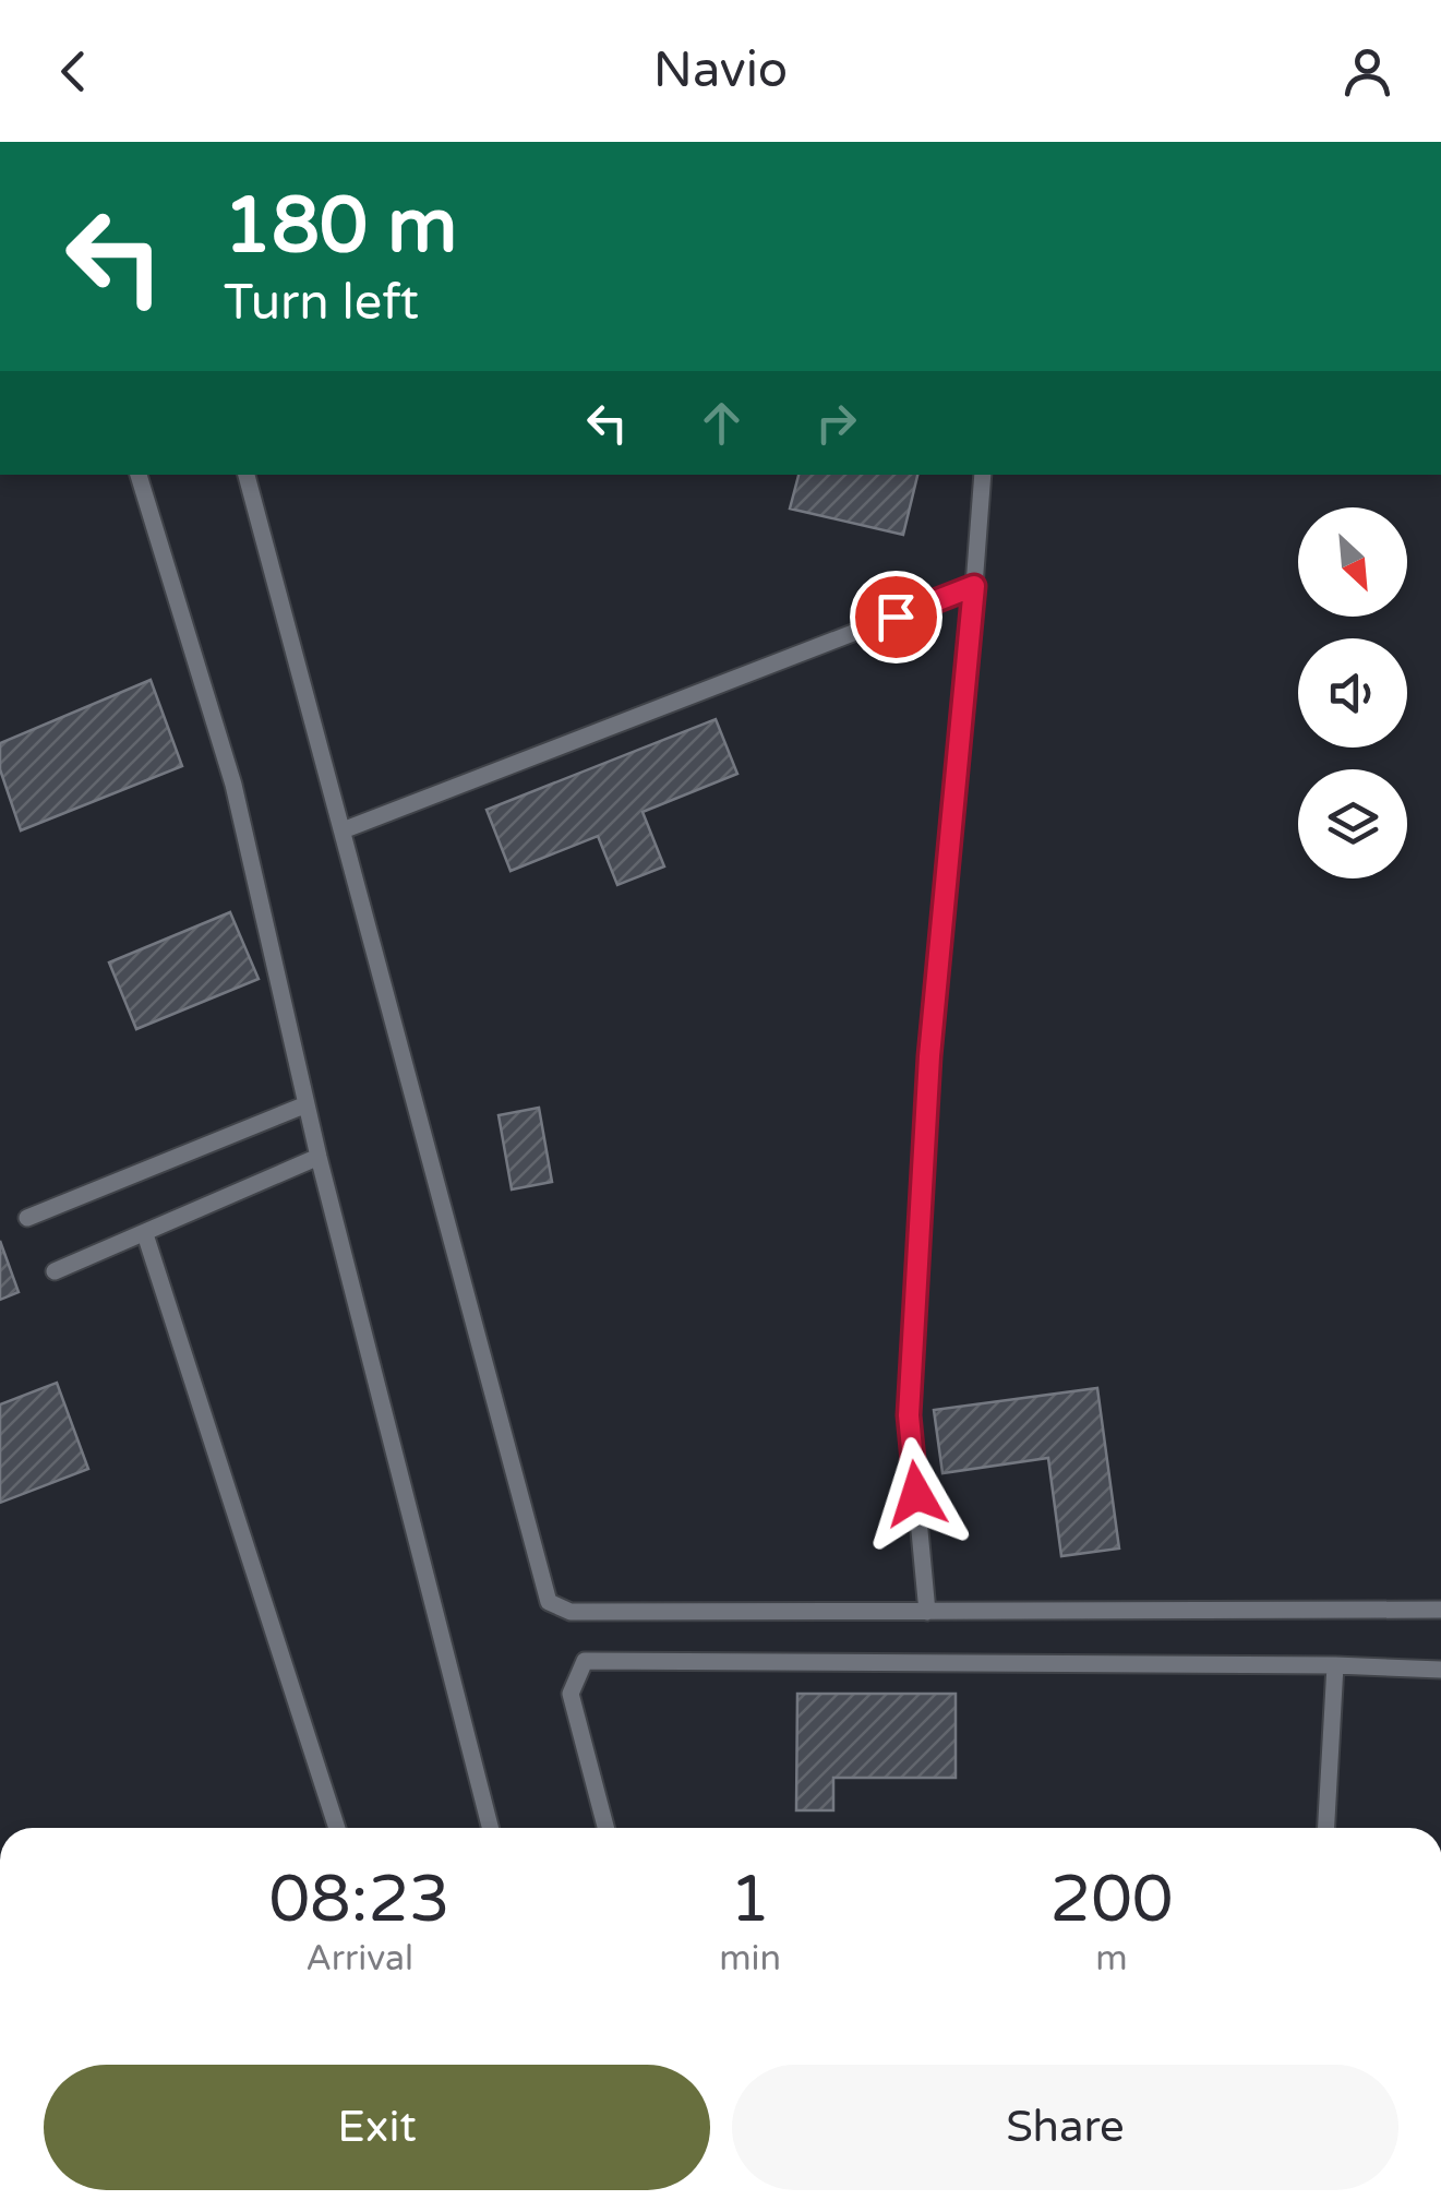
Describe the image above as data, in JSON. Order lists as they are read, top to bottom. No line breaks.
{"north":"bottom right","page":{"header":"Navio","turn":["180 m","Turn left"],"eta":["08:23","Arrival","1","min","200","m"],"buttons":["Exit","Share"]}}
